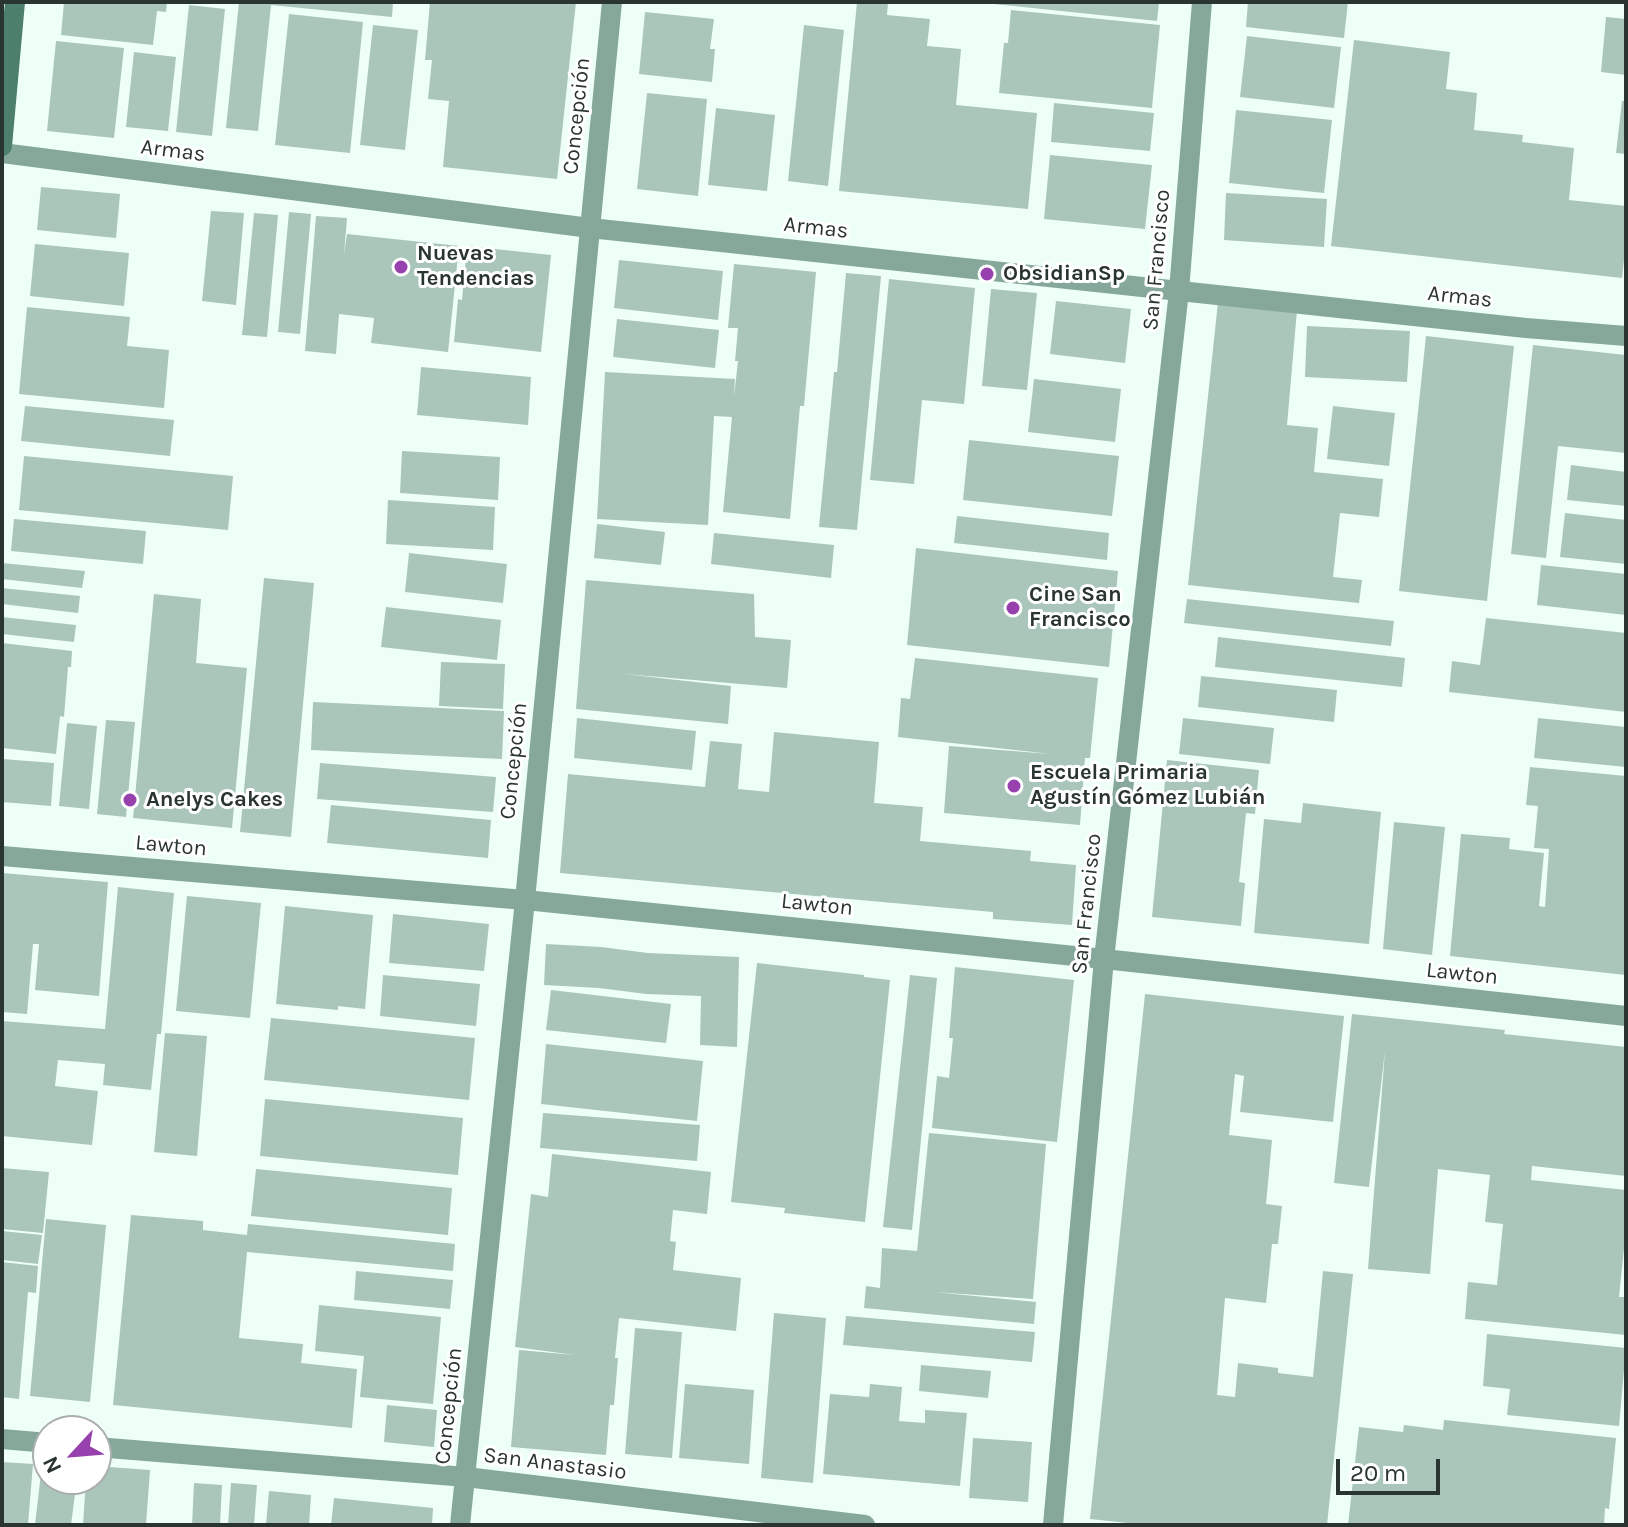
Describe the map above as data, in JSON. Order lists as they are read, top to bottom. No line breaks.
{"streets":{"street":["Concepción","Armas","San Francisco","Lawton","San Anastasio"]},"crossings":[["Concepción","Armas"],["Concepción","Lawton"],["Concepción","San Anastasio"],["Armas","San Francisco"],["San Francisco","Lawton"]],"places":["Nuevas Tendencias","ObsidianSp","Cine San Francisco","Escuela Primaria Agustín Gómez Lubián","Anelys Cakes"],"scale_bar":"20 m","north":"bottom left"}
